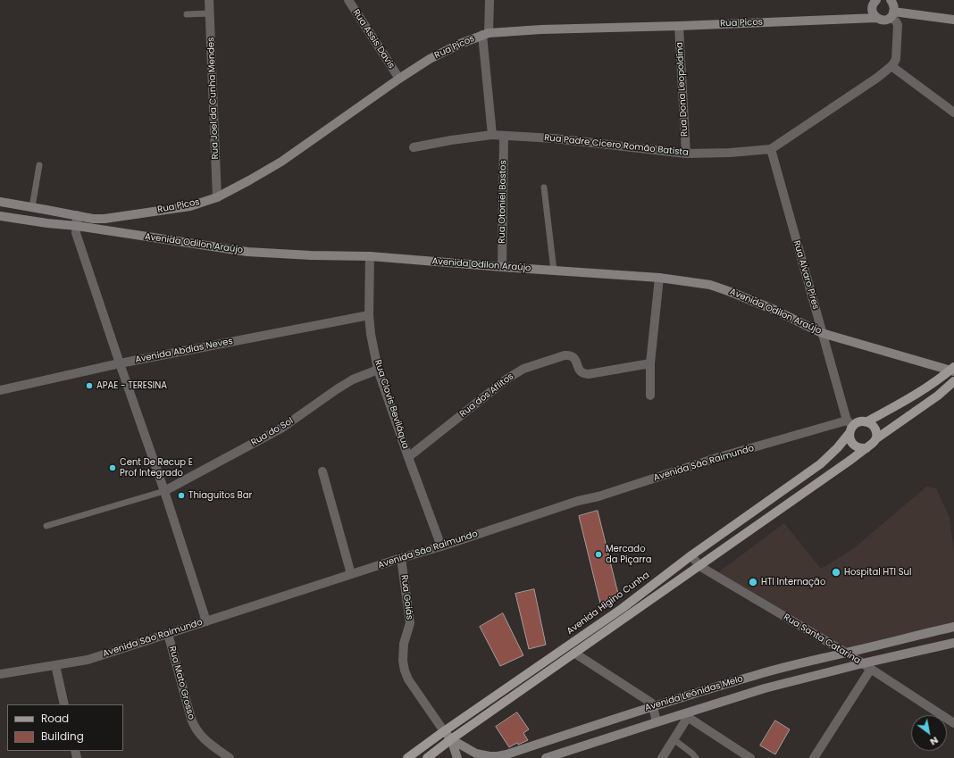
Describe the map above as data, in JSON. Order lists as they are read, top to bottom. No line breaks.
{"streets":{"main road":["Rua Picos","Avenida Odilon Araújo","Avenida Higino Cunha","Avenida Leônidas Melo"],"street":["Rua Assis Davis","Rua Dona Leopoldina","Rua Joel da Cunha Mendes","Rua Padre Cicero Romão Batista","Rua Otoniel Bastos","Rua Alvaro Pires","Avenida Abdias Neves","Rua dos Aflitos","Rua Clovis Beviláqua","Rua do Sol","Avenida São Raimundo","Rua Goiás","Rua Santa Catarina","Rua Mato Grosso"]},"crossings":[["Rua Picos","Rua Assis Davis"],["Rua Picos","Rua Dona Leopoldina"],["Rua Picos","Rua Joel da Cunha Mendes"],["Rua Dona Leopoldina","Rua Padre Cicero Romão Batista"],["Rua Padre Cicero Romão Batista","Rua Otoniel Bastos"],["Rua Padre Cicero Romão Batista","Rua Alvaro Pires"],["Rua Otoniel Bastos","Avenida Odilon Araújo"],["Avenida Odilon Araújo","Rua Alvaro Pires"],["Avenida Odilon Araújo","Rua Clovis Beviláqua"],["Rua Alvaro Pires","Avenida São Raimundo"],["Rua Alvaro Pires","Avenida Higino Cunha"],["Avenida Abdias Neves","Rua Clovis Beviláqua"],["Rua dos Aflitos","Rua Clovis Beviláqua"],["Rua Clovis Beviláqua","Rua do Sol"],["Rua Clovis Beviláqua","Avenida São Raimundo"],["Avenida São Raimundo","Rua Goiás"],["Avenida São Raimundo","Avenida Higino Cunha"],["Avenida São Raimundo","Rua Mato Grosso"],["Rua Goiás","Avenida Higino Cunha"],["Rua Goiás","Avenida Leônidas Melo"],["Avenida Higino Cunha","Rua Santa Catarina"],["Avenida Higino Cunha","Avenida Leônidas Melo"],["Rua Santa Catarina","Avenida Leônidas Melo"]],"places":["APAE - TERESINA","Cent De Recup E Prof Integrado","Thiaguitos Bar","Mercado da Piçarra","Hospital HTI Sul","HTI Internação"],"legend":["Road","Building"],"north":"bottom right"}
